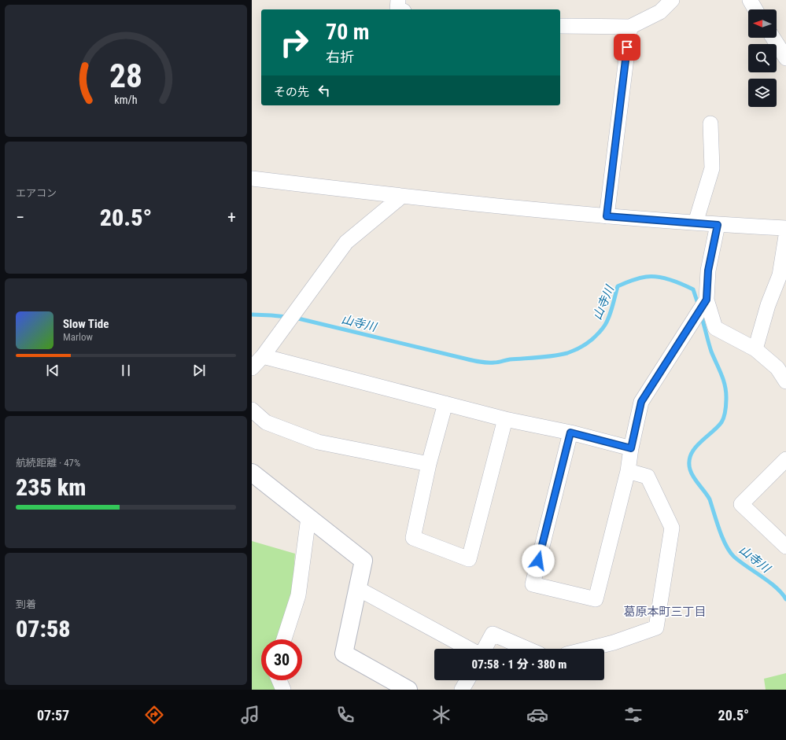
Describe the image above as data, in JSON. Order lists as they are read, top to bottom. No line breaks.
{"districts":["葛原本町三丁目"],"water":["山寺川"],"north":"left","page":{"turn":["70 m","右折"],"then":"その先","tile":["エアコン",["航続距離 · 47%","235 km"],["到着","07:58"]],"heat":["−","20.5°","+"],"song":["Slow Tide","Marlow"],"limit":"30","trip":"07:58 · 1 分 · 380 m","tabs":["07:57","20.5°"],"gauge":["28","km/h"]}}
